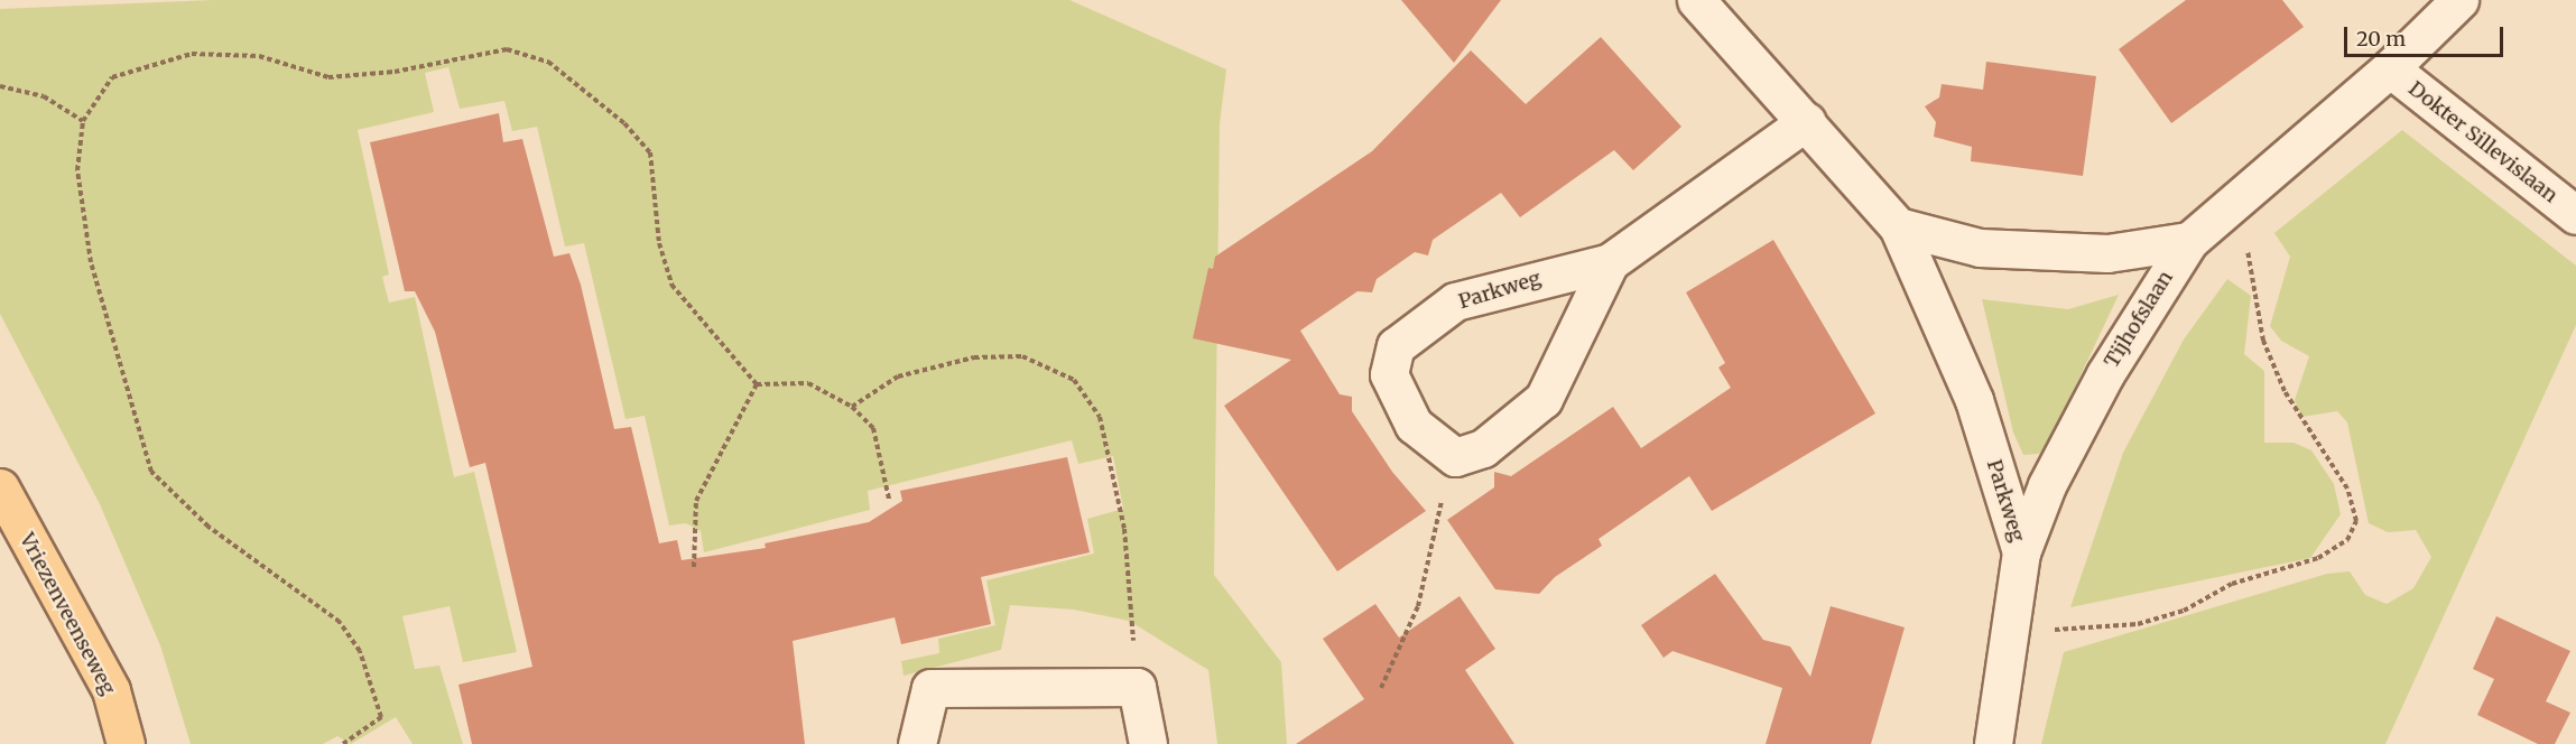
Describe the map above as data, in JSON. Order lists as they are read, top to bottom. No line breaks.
{"streets":{"main road":["Vriezenveenseweg"],"street":["Dokter Sillevislaan","Parkweg","Tijhofslaan"]},"crossings":[["Dokter Sillevislaan","Tijhofslaan"],["Parkweg","Tijhofslaan"]],"scale_bar":"20 m"}
